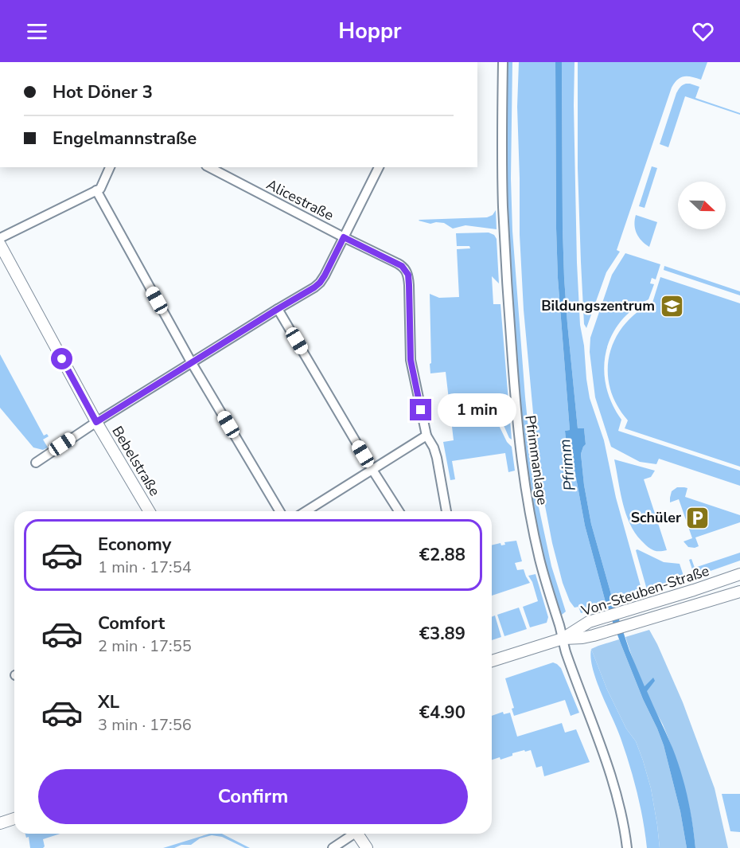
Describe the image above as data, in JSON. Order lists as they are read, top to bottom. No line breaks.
{"streets":{"street":["Alicestraße","Pfrimmanlage","Bebelstraße","Von-Steuben-Straße"]},"crossings":[["Pfrimmanlage","Von-Steuben-Straße"]],"water":["Pfrimm"],"places":{"school or university":["Bildungszentrum"],"parking":["Schüler"]},"north":"right","page":{"header":"Hoppr","banner":["Hot Döner 3","Engelmannstraße"],"bubble":"1 min","list":[{"name":"Economy","note":"1 min · 17:54","value":"€2.88"},{"name":"Comfort","note":"2 min · 17:55","value":"€3.89"},{"name":"XL","note":"3 min · 17:56","value":"€4.90"}],"buttons":"Confirm"}}
